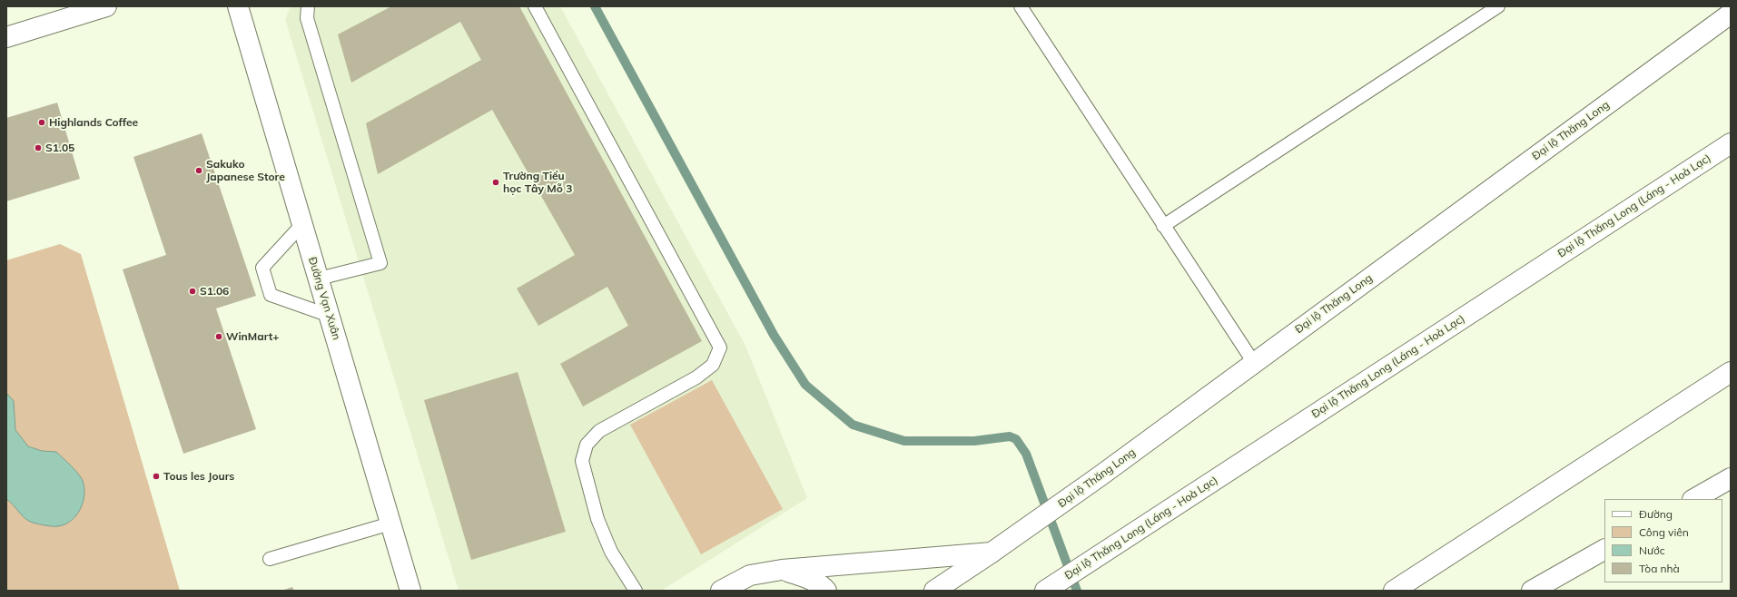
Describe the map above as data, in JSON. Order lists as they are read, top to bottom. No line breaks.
{"streets":{"main road":["Đại lộ Thăng Long","Đại lộ Thăng Long (Láng - Hoà Lạc)","Đường Vạn Xuân"]},"places":["Highlands Coffee","S1.05","Sakuko Japanese Store","Trường Tiểu học Tây Mỗ 3","S1.06","WinMart+","Tous les Jours"],"legend":["Đường","Công viên","Nước","Tòa nhà"]}
